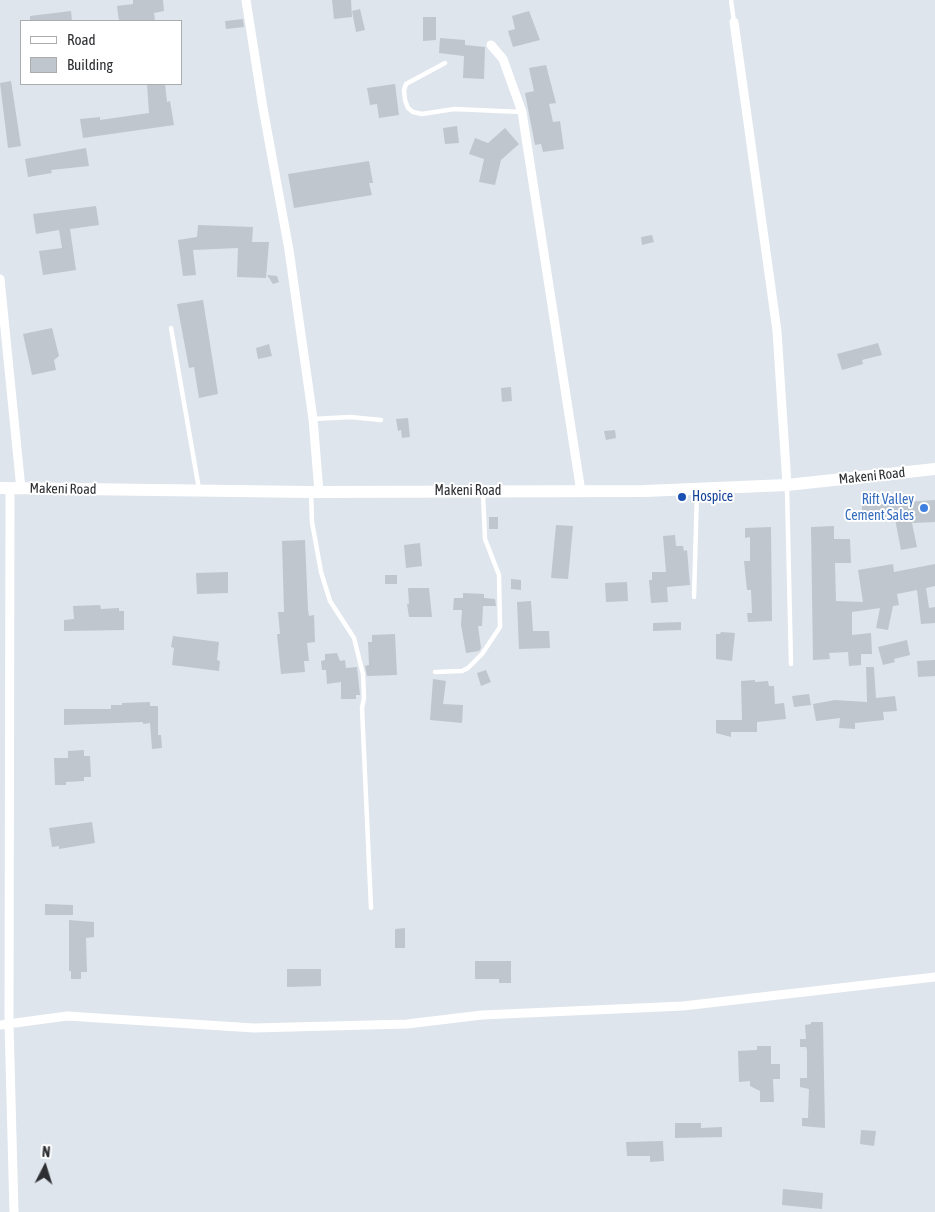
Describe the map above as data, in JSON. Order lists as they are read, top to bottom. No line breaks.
{"streets":{"main road":["Makeni Road"]},"places":["Hospice","Rift Valley Cement Sales"],"legend":["Road","Building"],"north":"top"}
